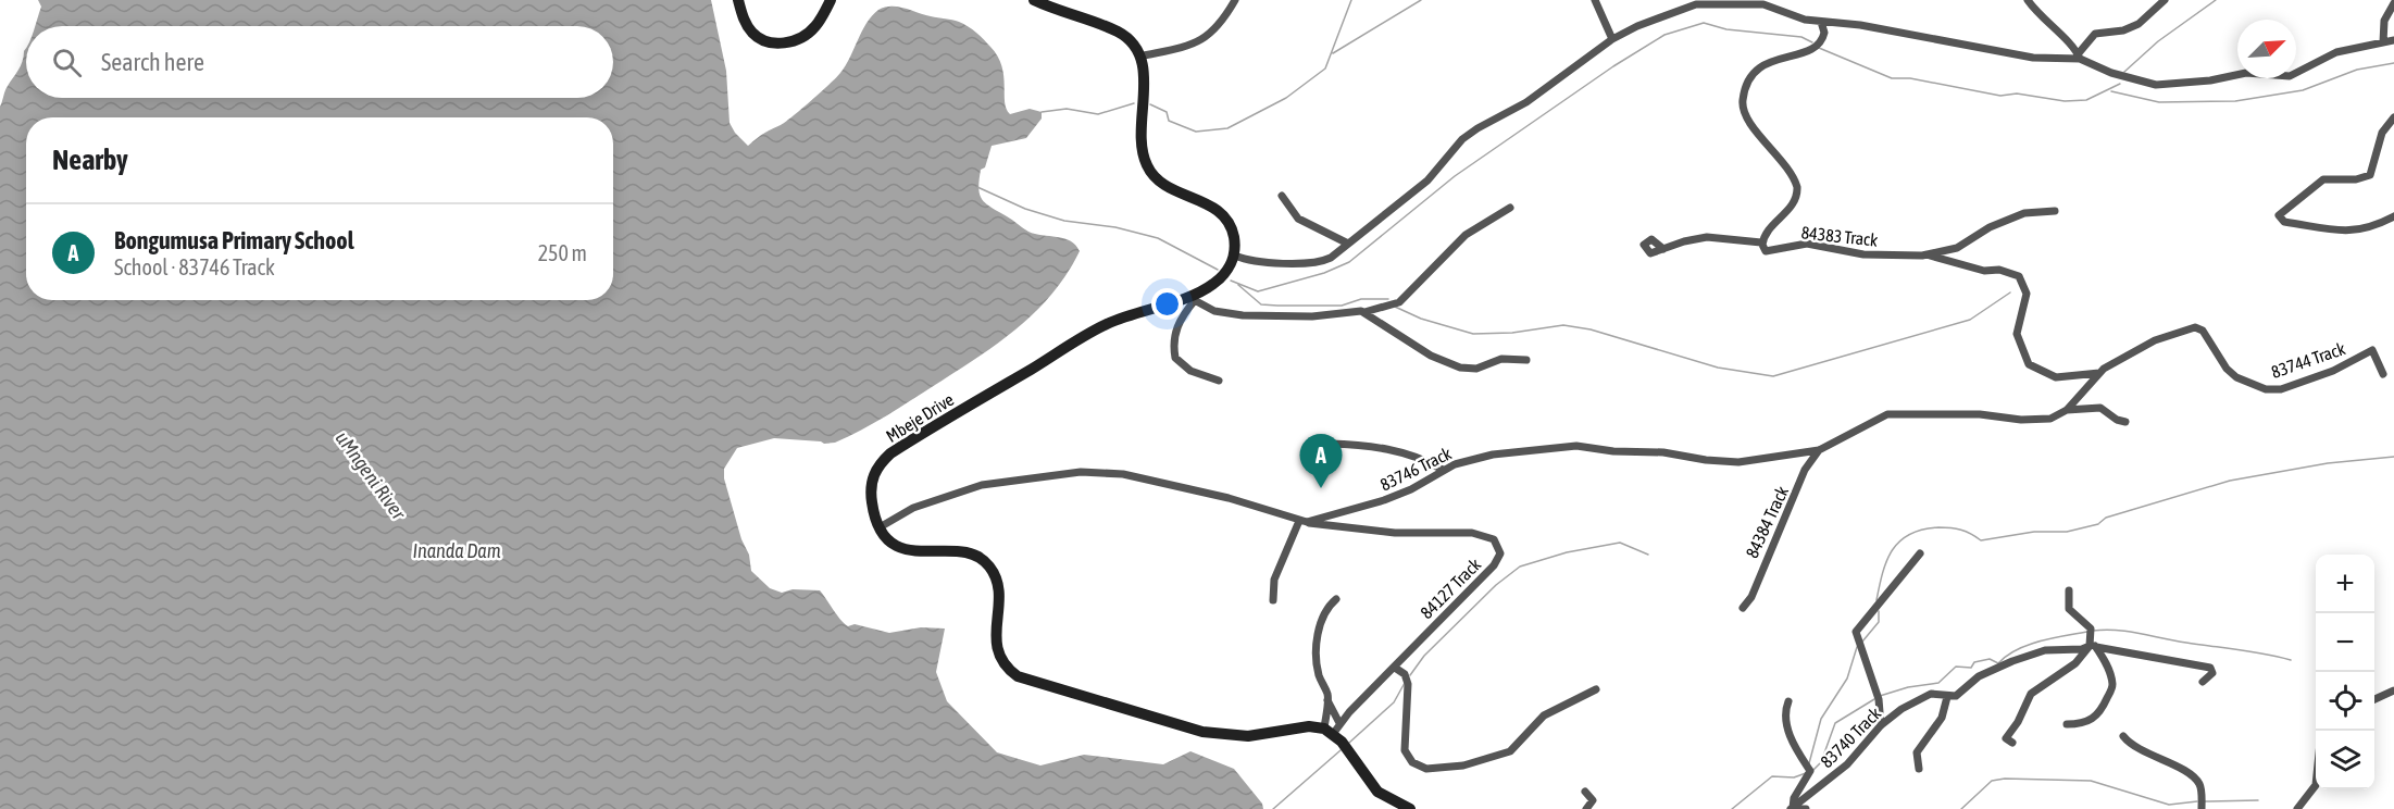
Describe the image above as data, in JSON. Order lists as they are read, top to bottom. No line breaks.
{"streets":{"street":["84383 Track","83744 Track","Mbeje Drive","83746 Track","84384 Track","84127 Track","83740 Track"]},"crossings":[["83744 Track","83746 Track"],["83746 Track","84384 Track"],["83746 Track","84127 Track"]],"water":["uMngeni River","Inanda Dam"],"north":"top right","page":{"search":"Search here","heading":"Nearby","list":[{"mark":"A","name":"Bongumusa Primary School","note":"School · 83746 Track","value":"250 m"}],"pins":"A","map_buttons":["+","−"]}}
